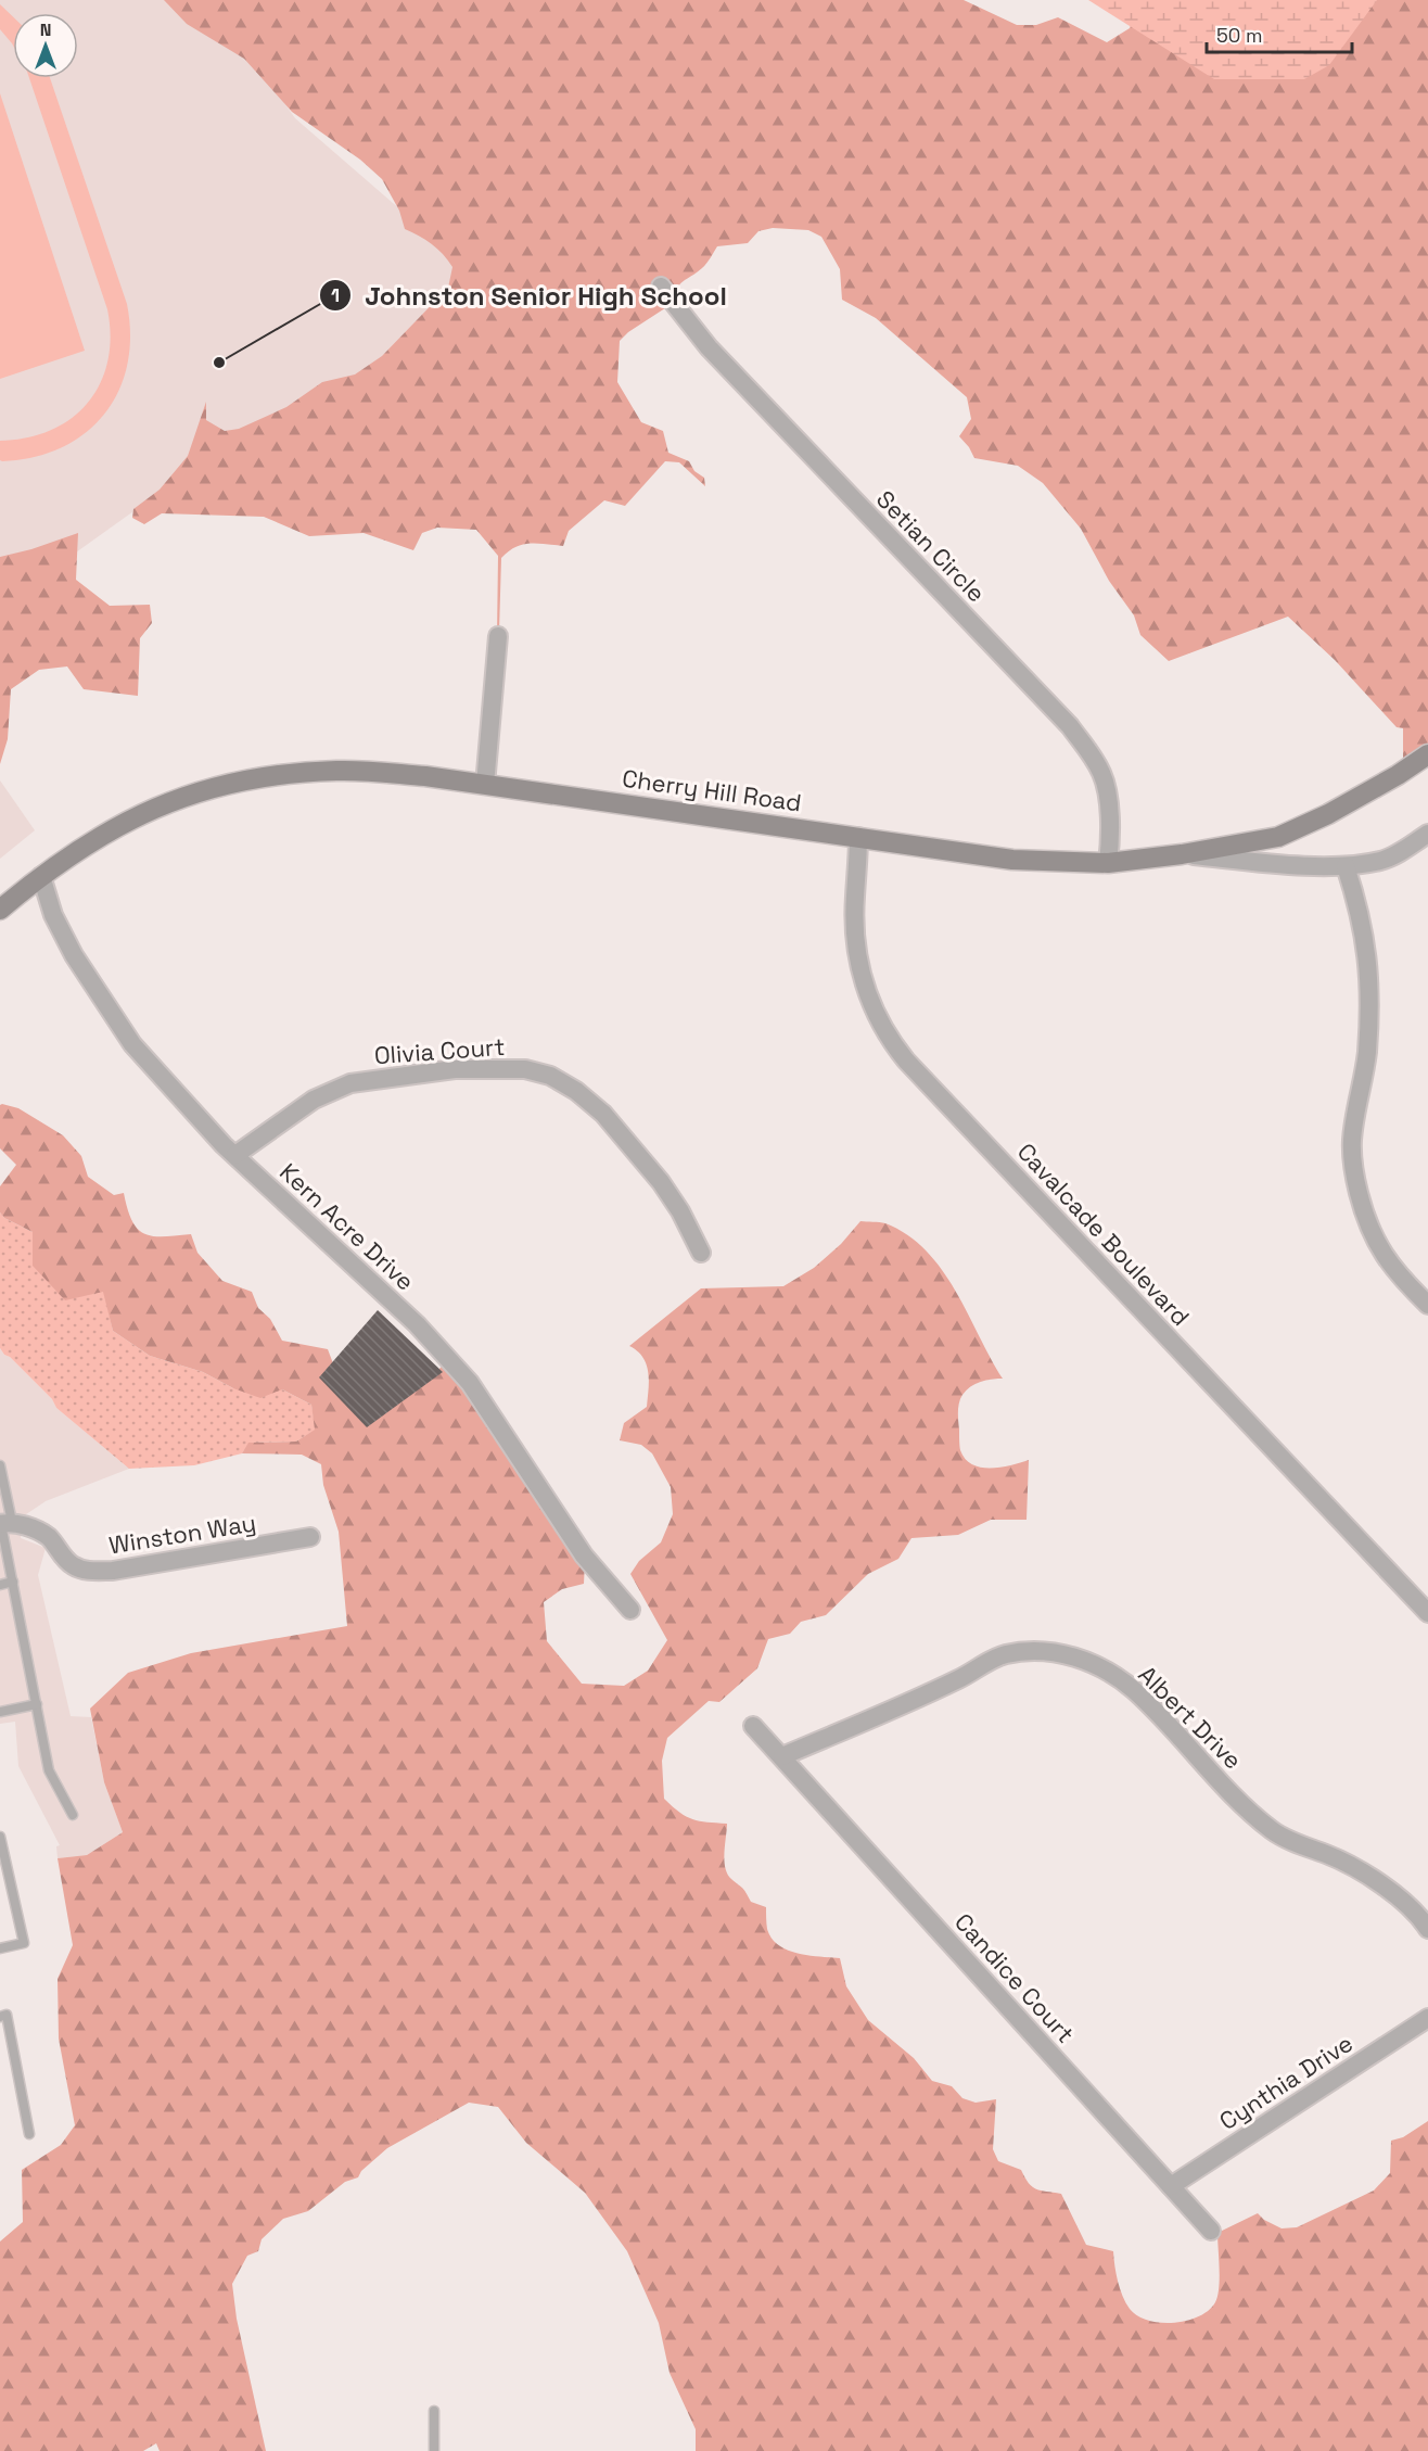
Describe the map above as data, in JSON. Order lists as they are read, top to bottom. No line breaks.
{"streets":{"main road":["Cherry Hill Road"],"street":["Setian Circle","Olivia Court","Kern Acre Drive","Cavalcade Boulevard","Winston Way","Albert Drive","Candice Court","Cynthia Drive"]},"crossings":[["Setian Circle","Cherry Hill Road"],["Cherry Hill Road","Kern Acre Drive"],["Cherry Hill Road","Cavalcade Boulevard"],["Olivia Court","Kern Acre Drive"],["Albert Drive","Candice Court"],["Candice Court","Cynthia Drive"]],"places":["Johnston Senior High School"],"scale_bar":"50 m","north":"top"}
